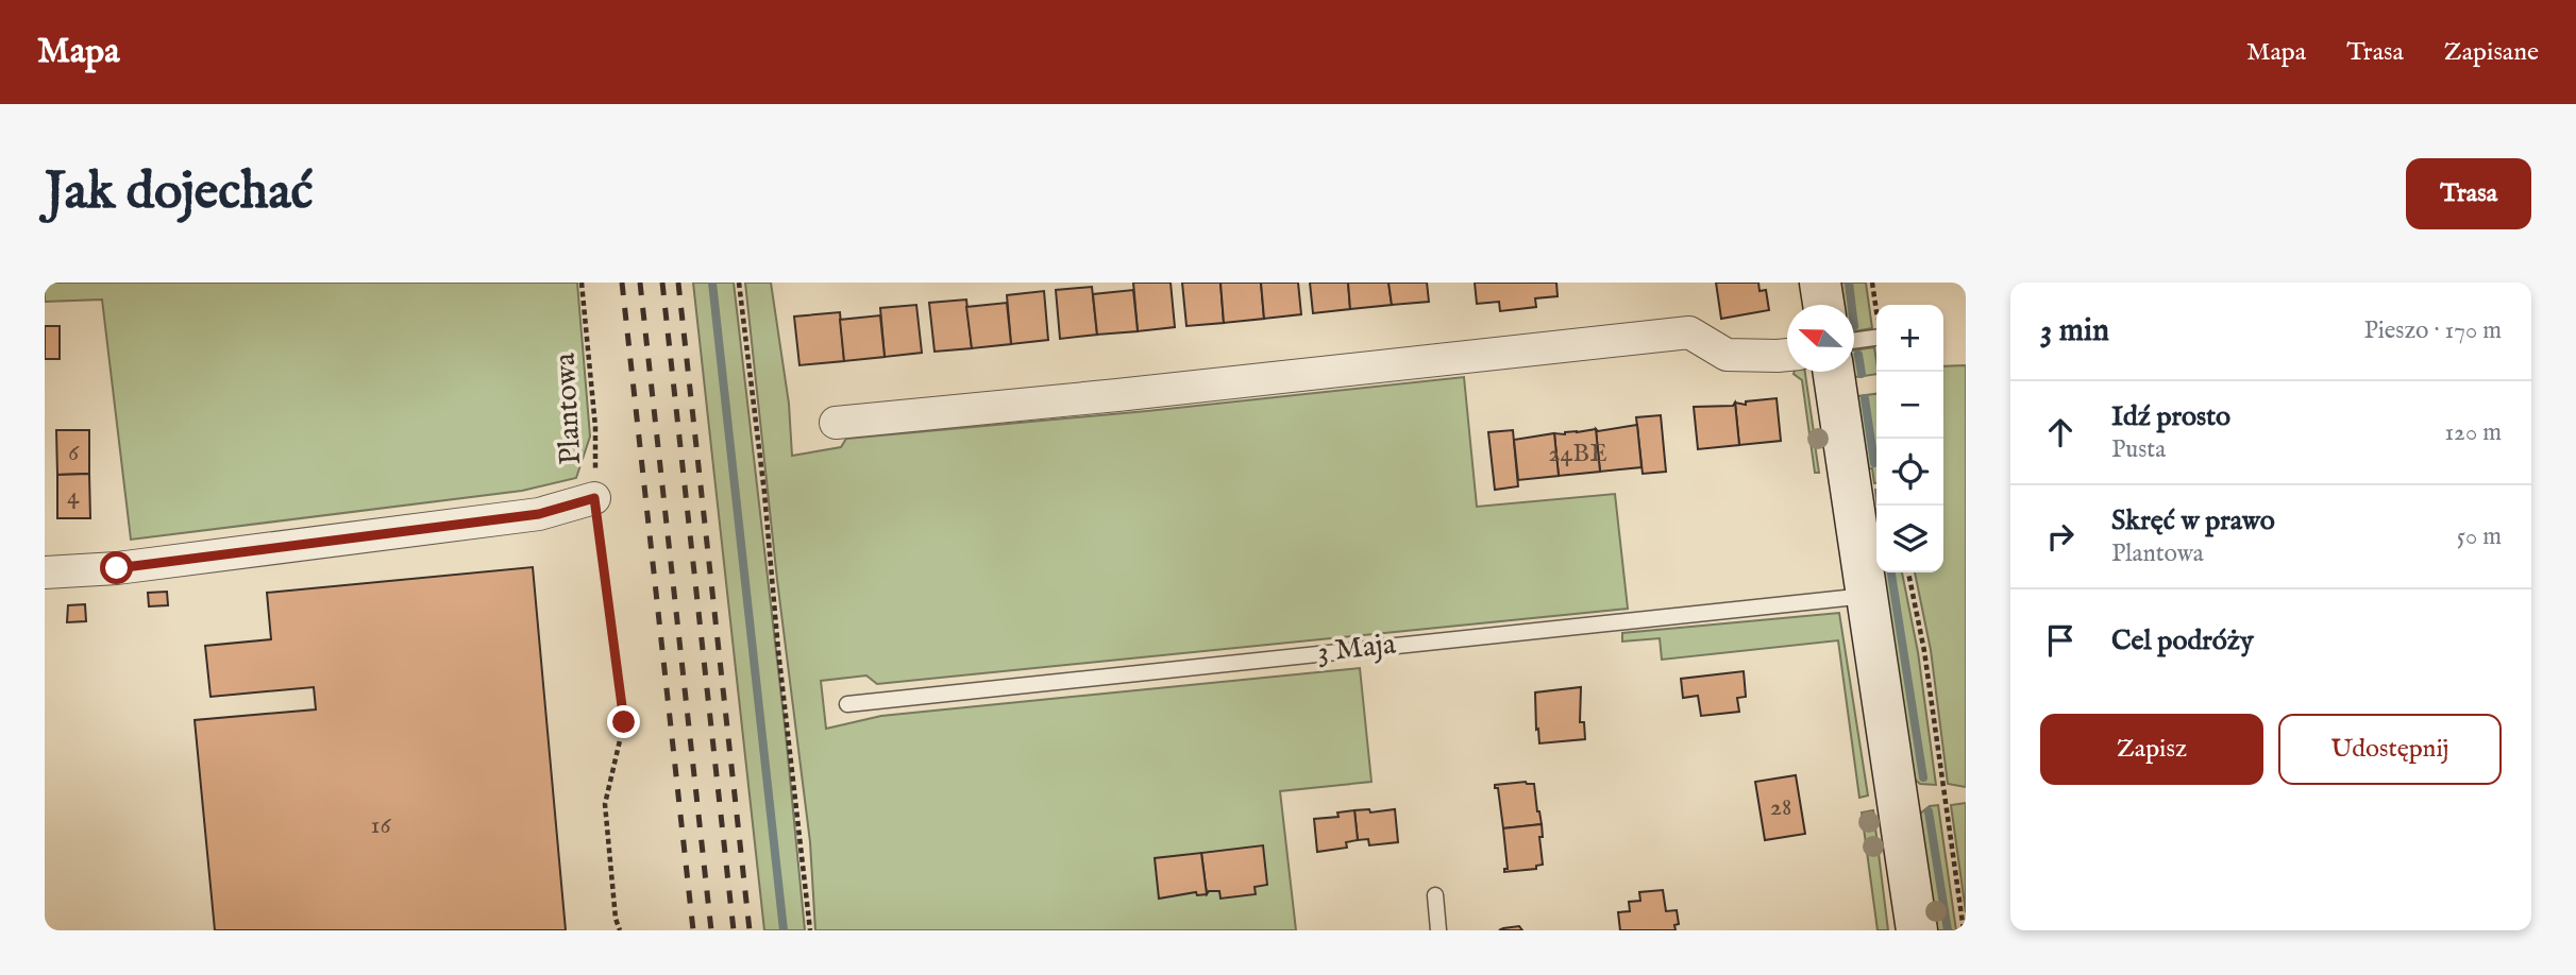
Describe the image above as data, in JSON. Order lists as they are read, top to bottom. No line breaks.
{"streets":{"lane":["3 Maja"],"path":["Plantowa"]},"house_numbers":["6","24BE","4","28","16"],"north":"left","page":{"header":"Mapa","nav":["Mapa","Trasa","Zapisane"],"buttons":["Trasa",["Zapisz","Udostępnij"]],"title":"Jak dojechać","heading":["3 min","Pieszo · 170 m"],"map_buttons":["+","−"],"list":[["Idź prosto","Pusta","120 m"],["Skręć w prawo","Plantowa","50 m"],"Cel podróży"]}}
